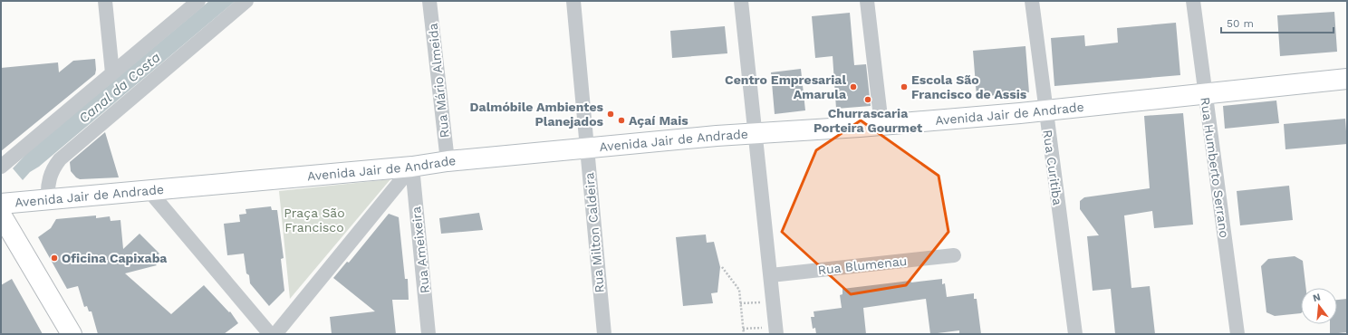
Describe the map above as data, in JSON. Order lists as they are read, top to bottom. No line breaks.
{"streets":{"main road":["Avenida Jair de Andrade"],"street":["Rua Mário Almeida","Rua Curitiba","Rua Humberto Serrano","Rua Milton Caldeira","Rua Ameixeira","Rua Blumenau"]},"crossings":[["Rua Mário Almeida","Avenida Jair de Andrade"],["Avenida Jair de Andrade","Rua Curitiba"],["Avenida Jair de Andrade","Rua Humberto Serrano"],["Avenida Jair de Andrade","Rua Milton Caldeira"],["Avenida Jair de Andrade","Rua Ameixeira"]],"water":["Canal da Costa"],"parks":["Praça São Francisco"],"places":["Centro Empresarial Amarula","Escola São Francisco de Assis","Churrascaria Porteira Gourmet","Dalmóbile Ambientes Planejados","Açaí Mais","Oficina Capixaba"],"scale_bar":"50 m","north":"top"}
